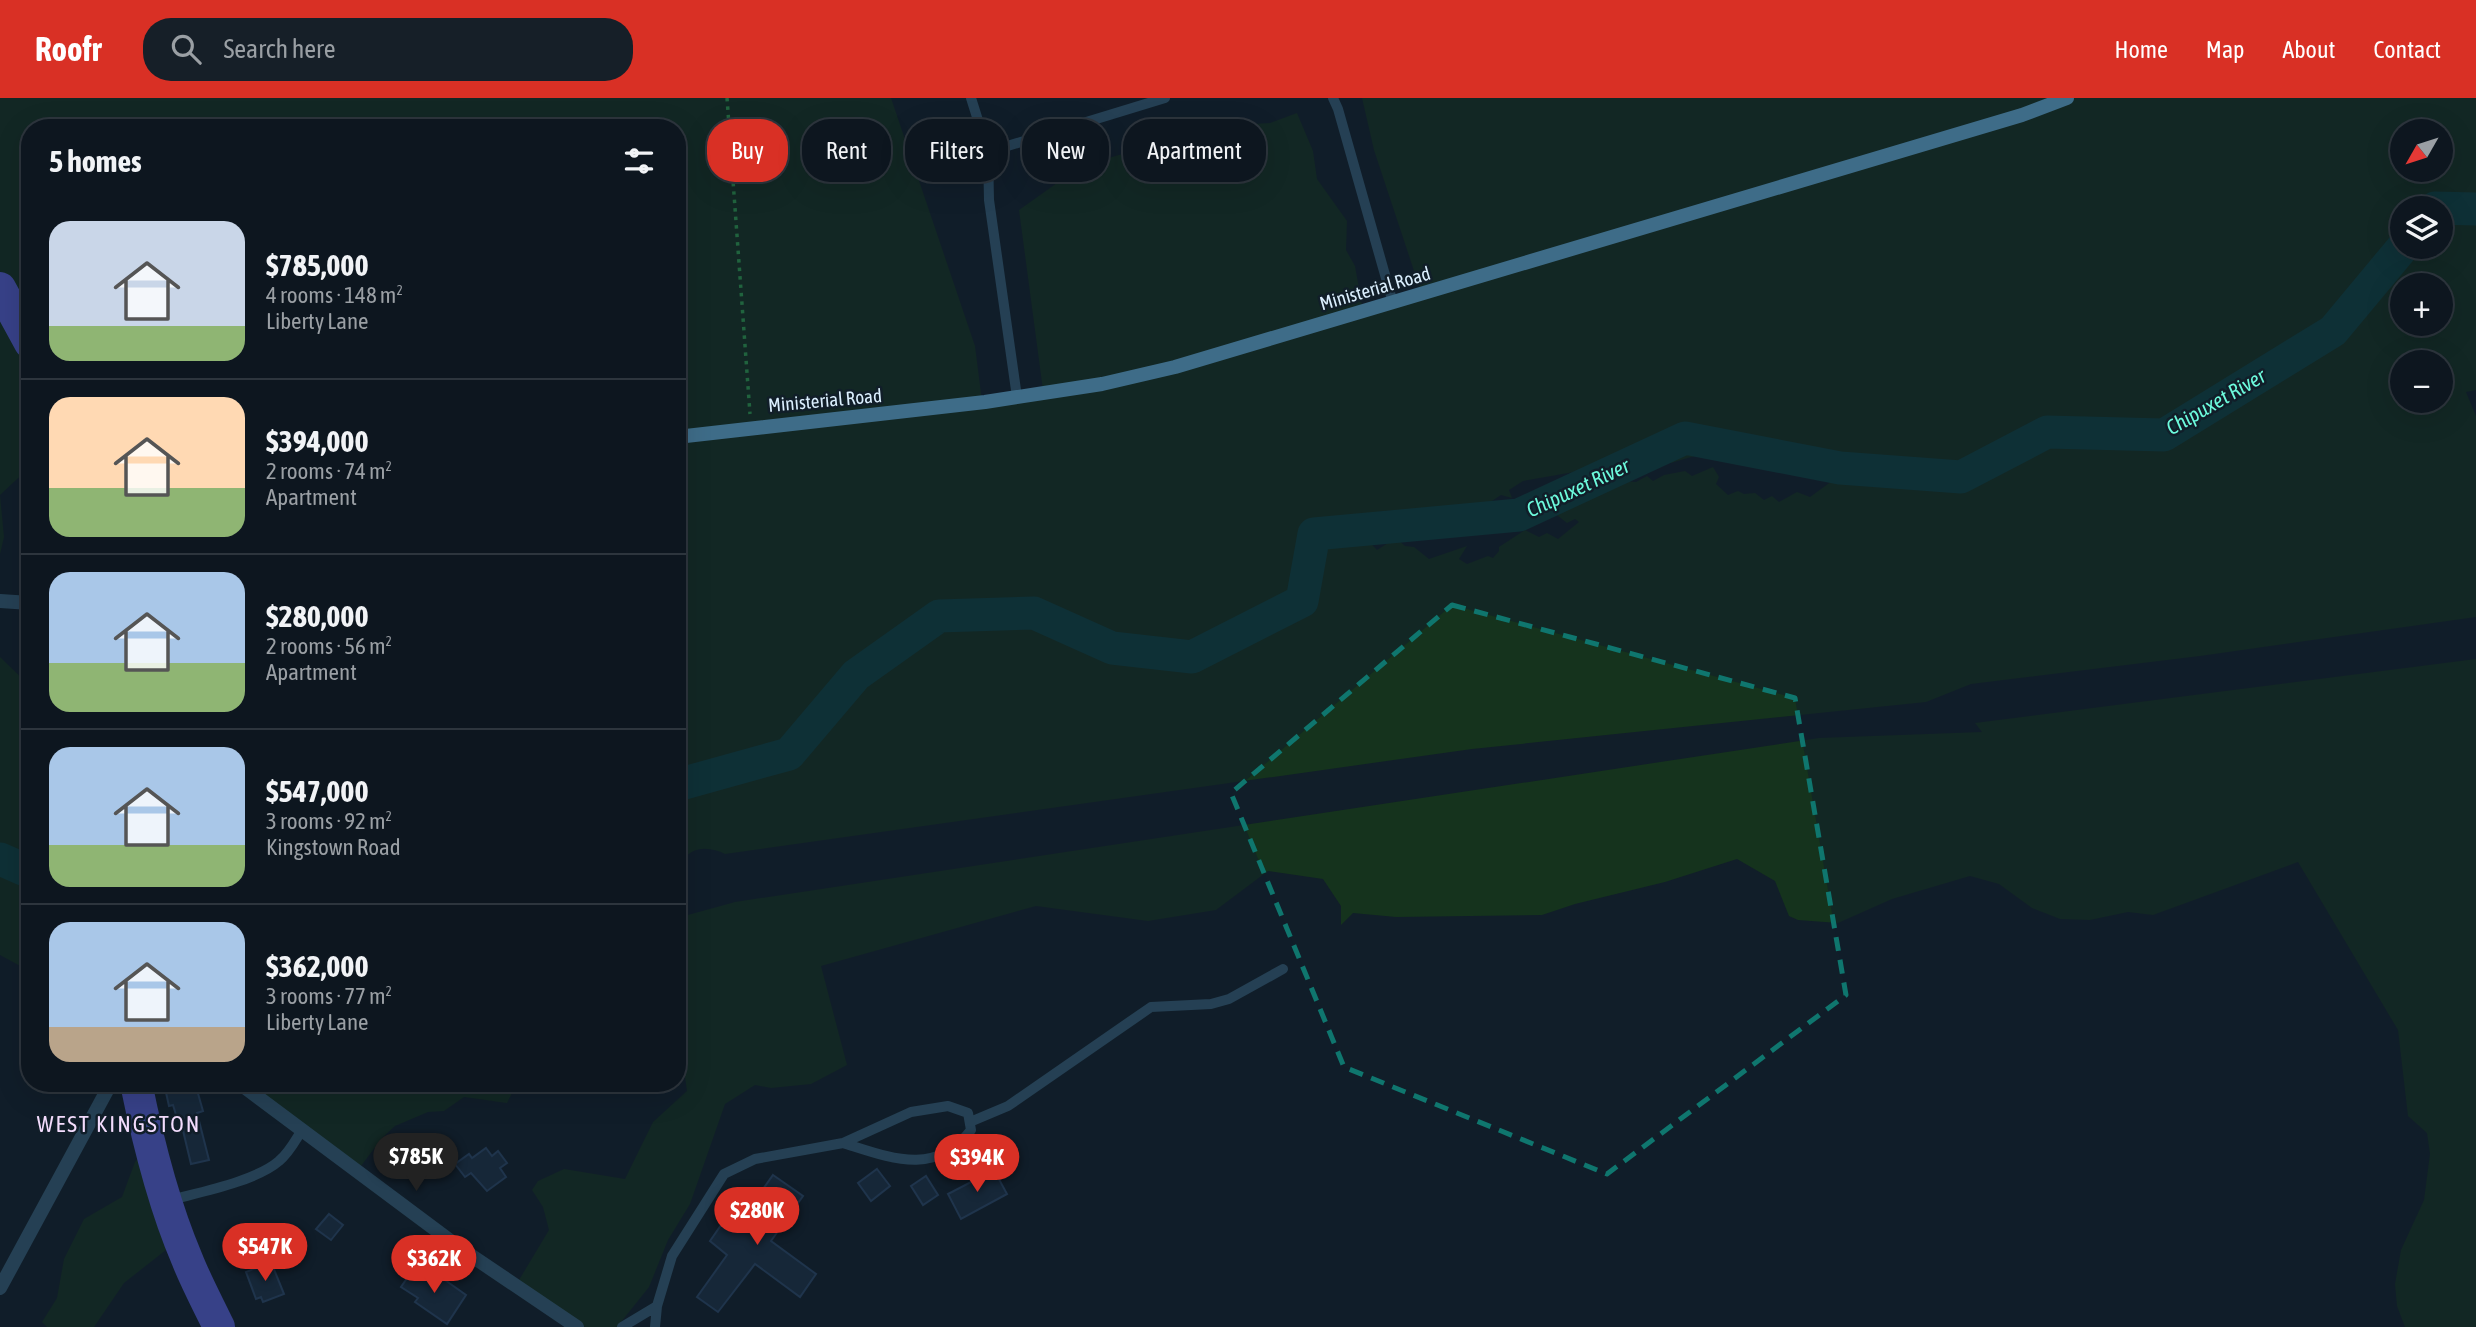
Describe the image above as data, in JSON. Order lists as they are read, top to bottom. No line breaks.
{"streets":{"main road":["Ministerial Road"]},"districts":["WEST KINGSTON"],"water":["Chipuxet River"],"north":"bottom left","page":{"header":"Roofr","search":"Search here","nav":["Home","Map","About","Contact"],"map_buttons":["+","−"],"chip":["Buy","Rent","Filters","New","Apartment"],"heading":"5 homes","list":[{"name":"$785,000","note":"4 rooms · 148 m² · Liberty Lane"},{"name":"$394,000","note":"2 rooms · 74 m² · Apartment"},{"name":"$280,000","note":"2 rooms · 56 m² · Apartment"},{"name":"$547,000","note":"3 rooms · 92 m² · Kingstown Road"},{"name":"$362,000","note":"3 rooms · 77 m² · Liberty Lane"}],"price":["$785K","$394K","$280K","$547K","$362K"]}}
